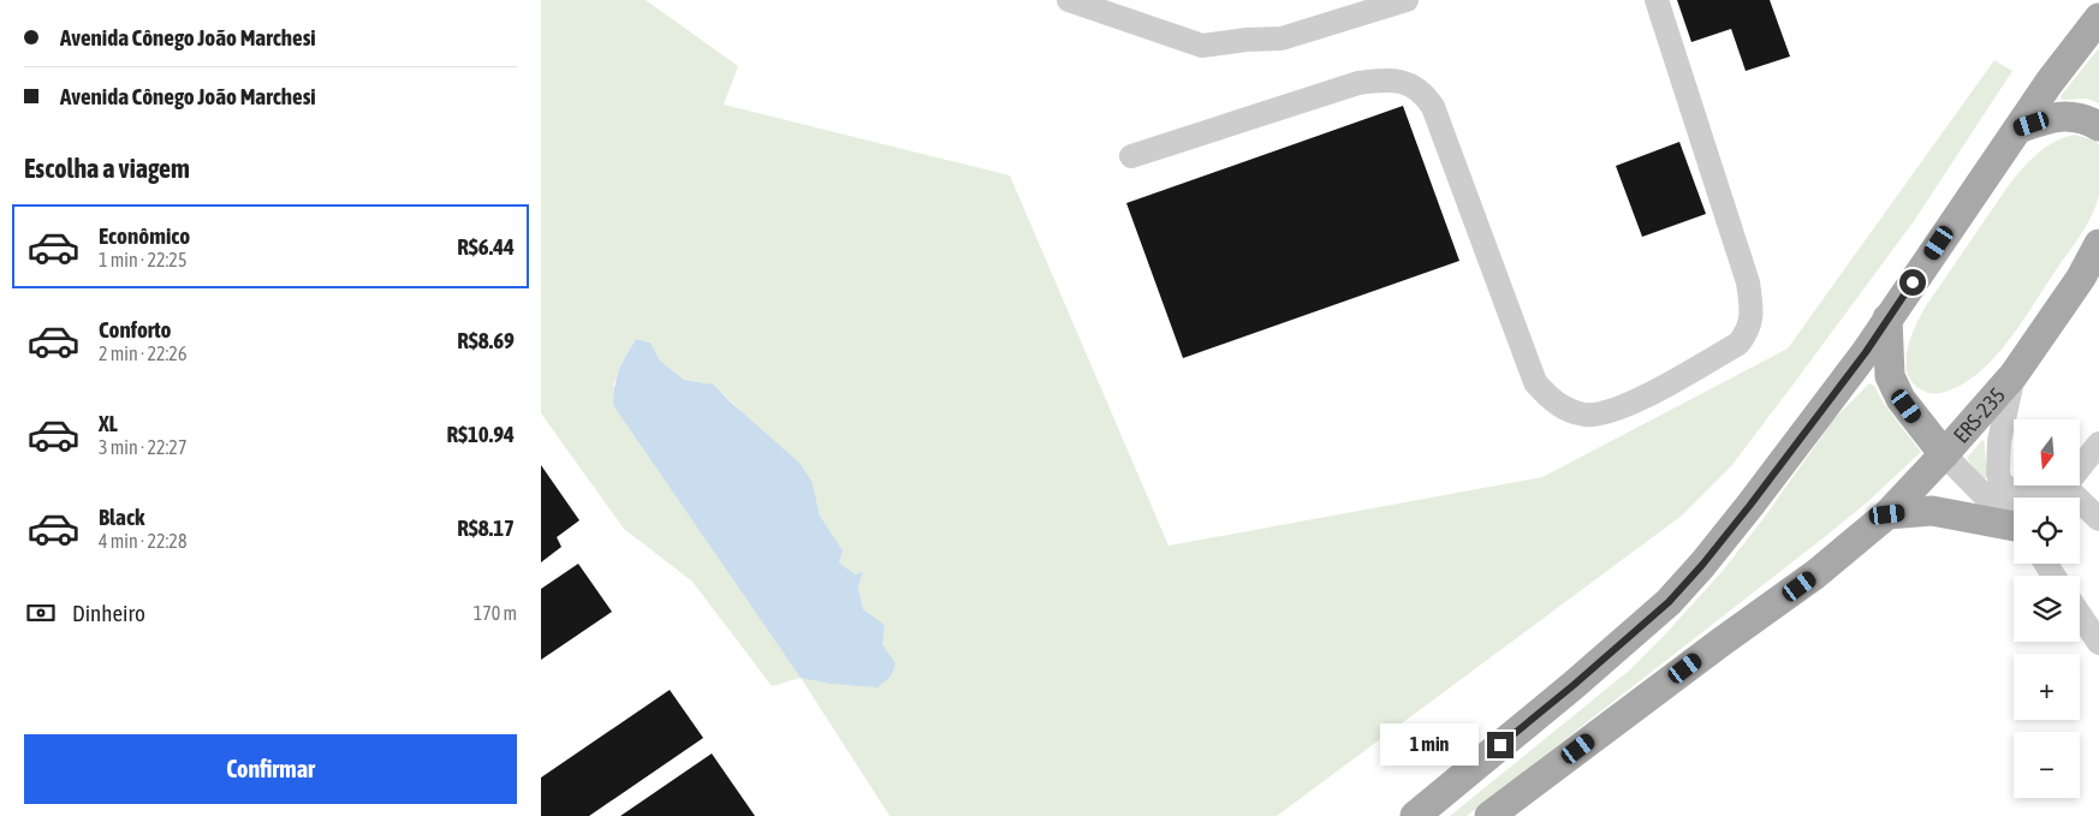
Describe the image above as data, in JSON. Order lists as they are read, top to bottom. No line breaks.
{"streets":{"main road":["ERS-235"]},"north":"bottom","page":{"banner":["Avenida Cônego João Marchesi","Avenida Cônego João Marchesi"],"heading":"Escolha a viagem","list":[{"name":"Econômico","note":"1 min · 22:25","value":"R$6.44"},{"name":"Conforto","note":"2 min · 22:26","value":"R$8.69"},{"name":"XL","note":"3 min · 22:27","value":"R$10.94"},{"name":"Black","note":"4 min · 22:28","value":"R$8.17"}],"map_buttons":["+","−"],"pay":["Dinheiro","170 m"],"buttons":"Confirmar","bubble":"1 min"}}
